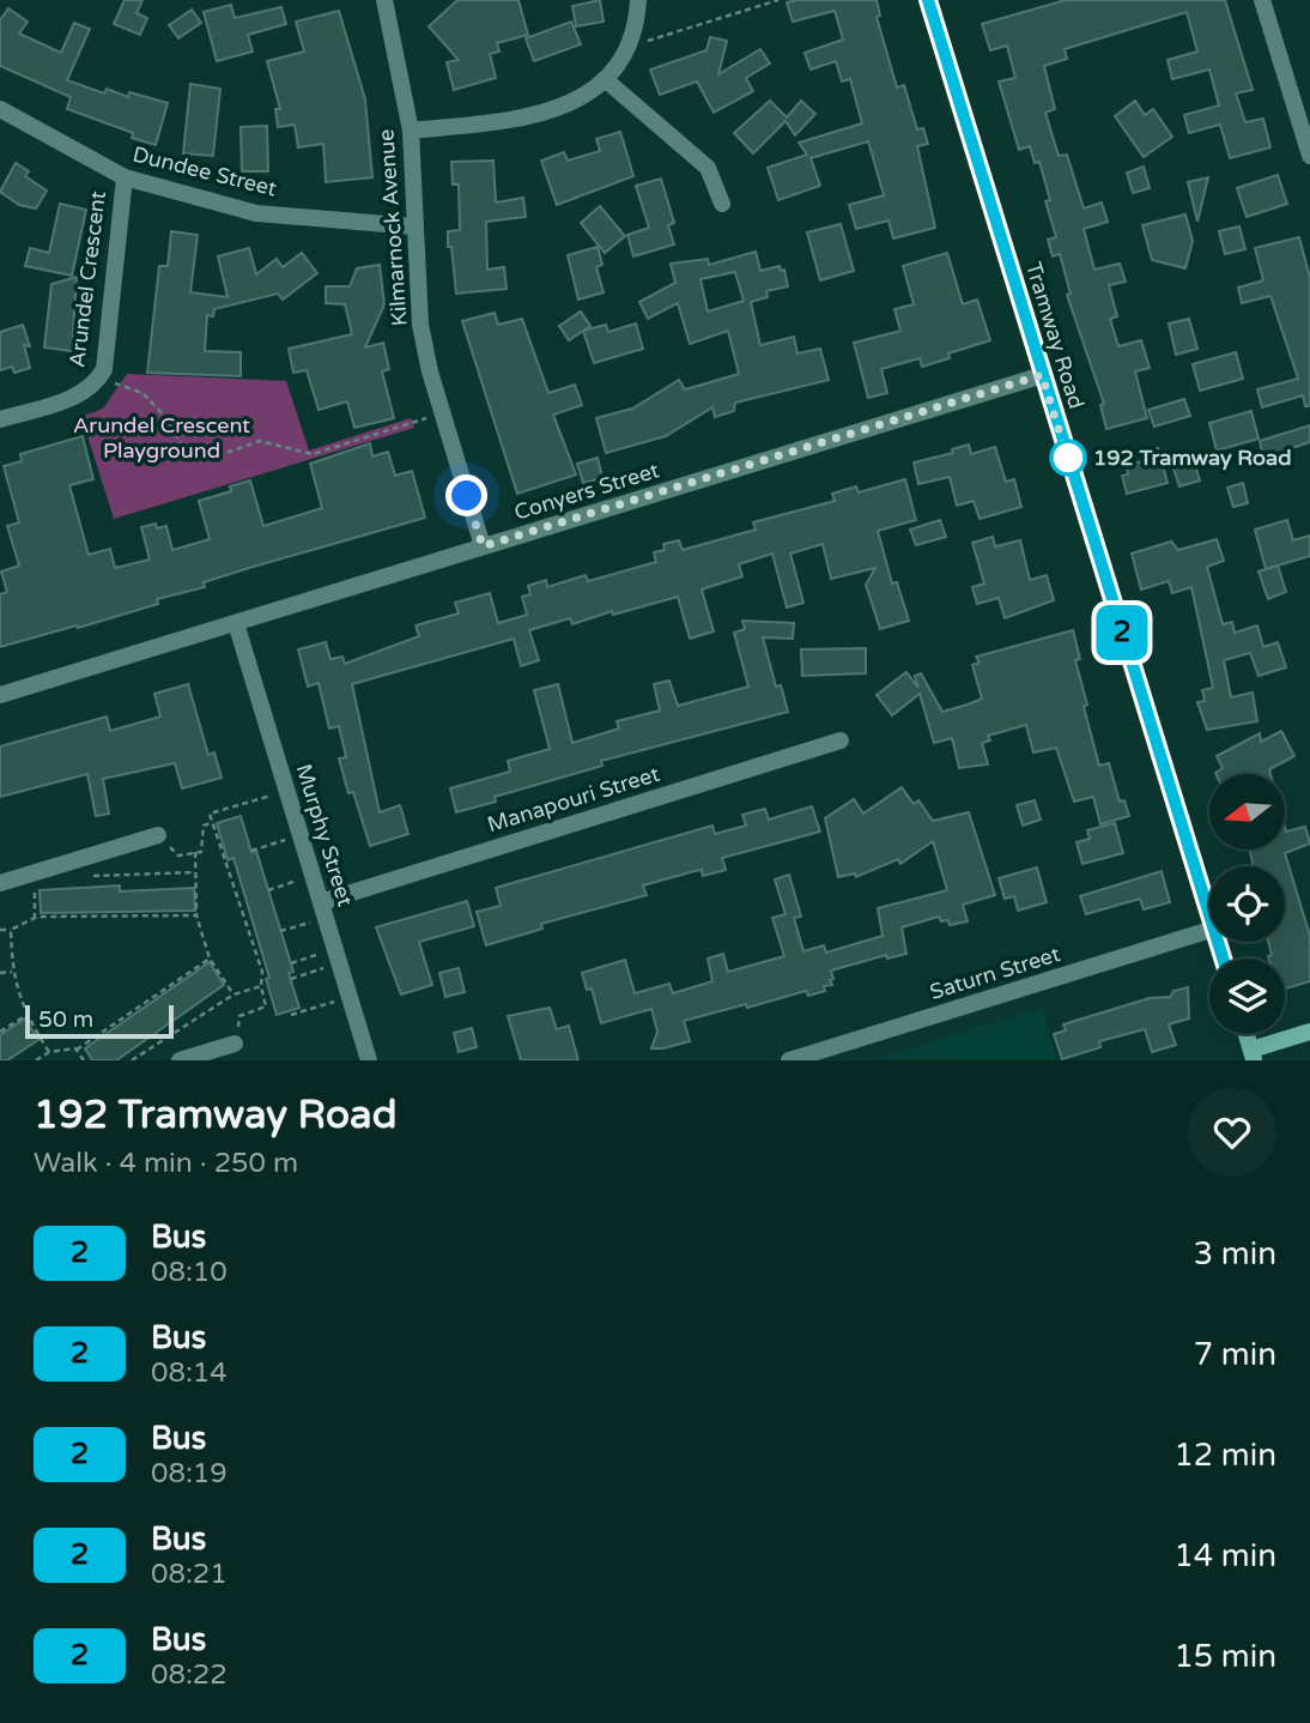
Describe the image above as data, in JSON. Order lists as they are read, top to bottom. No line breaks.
{"streets":{"street":["Dundee Street","Kilmarnock Avenue","Arundel Crescent","Tramway Road","Conyers Street","Manapouri Street","Murphy Street","Saturn Street"]},"crossings":[["Dundee Street","Kilmarnock Avenue"],["Dundee Street","Arundel Crescent"],["Kilmarnock Avenue","Conyers Street"],["Tramway Road","Conyers Street"],["Conyers Street","Murphy Street"],["Manapouri Street","Murphy Street"]],"parks":["Arundel Crescent Playground"],"places":["192 Tramway Road"],"lines":["bus line 2"],"scale_bar":"50 m","north":"left","page":{"on_map":"2","scale":"50 m","heading":["192 Tramway Road","Walk · 4 min · 250 m"],"list":[{"mark":"2","name":"Bus","note":"08:10","value":"3 min"},{"mark":"2","name":"Bus","note":"08:14","value":"7 min"},{"mark":"2","name":"Bus","note":"08:19","value":"12 min"},{"mark":"2","name":"Bus","note":"08:21","value":"14 min"},{"mark":"2","name":"Bus","note":"08:22","value":"15 min"}]}}
